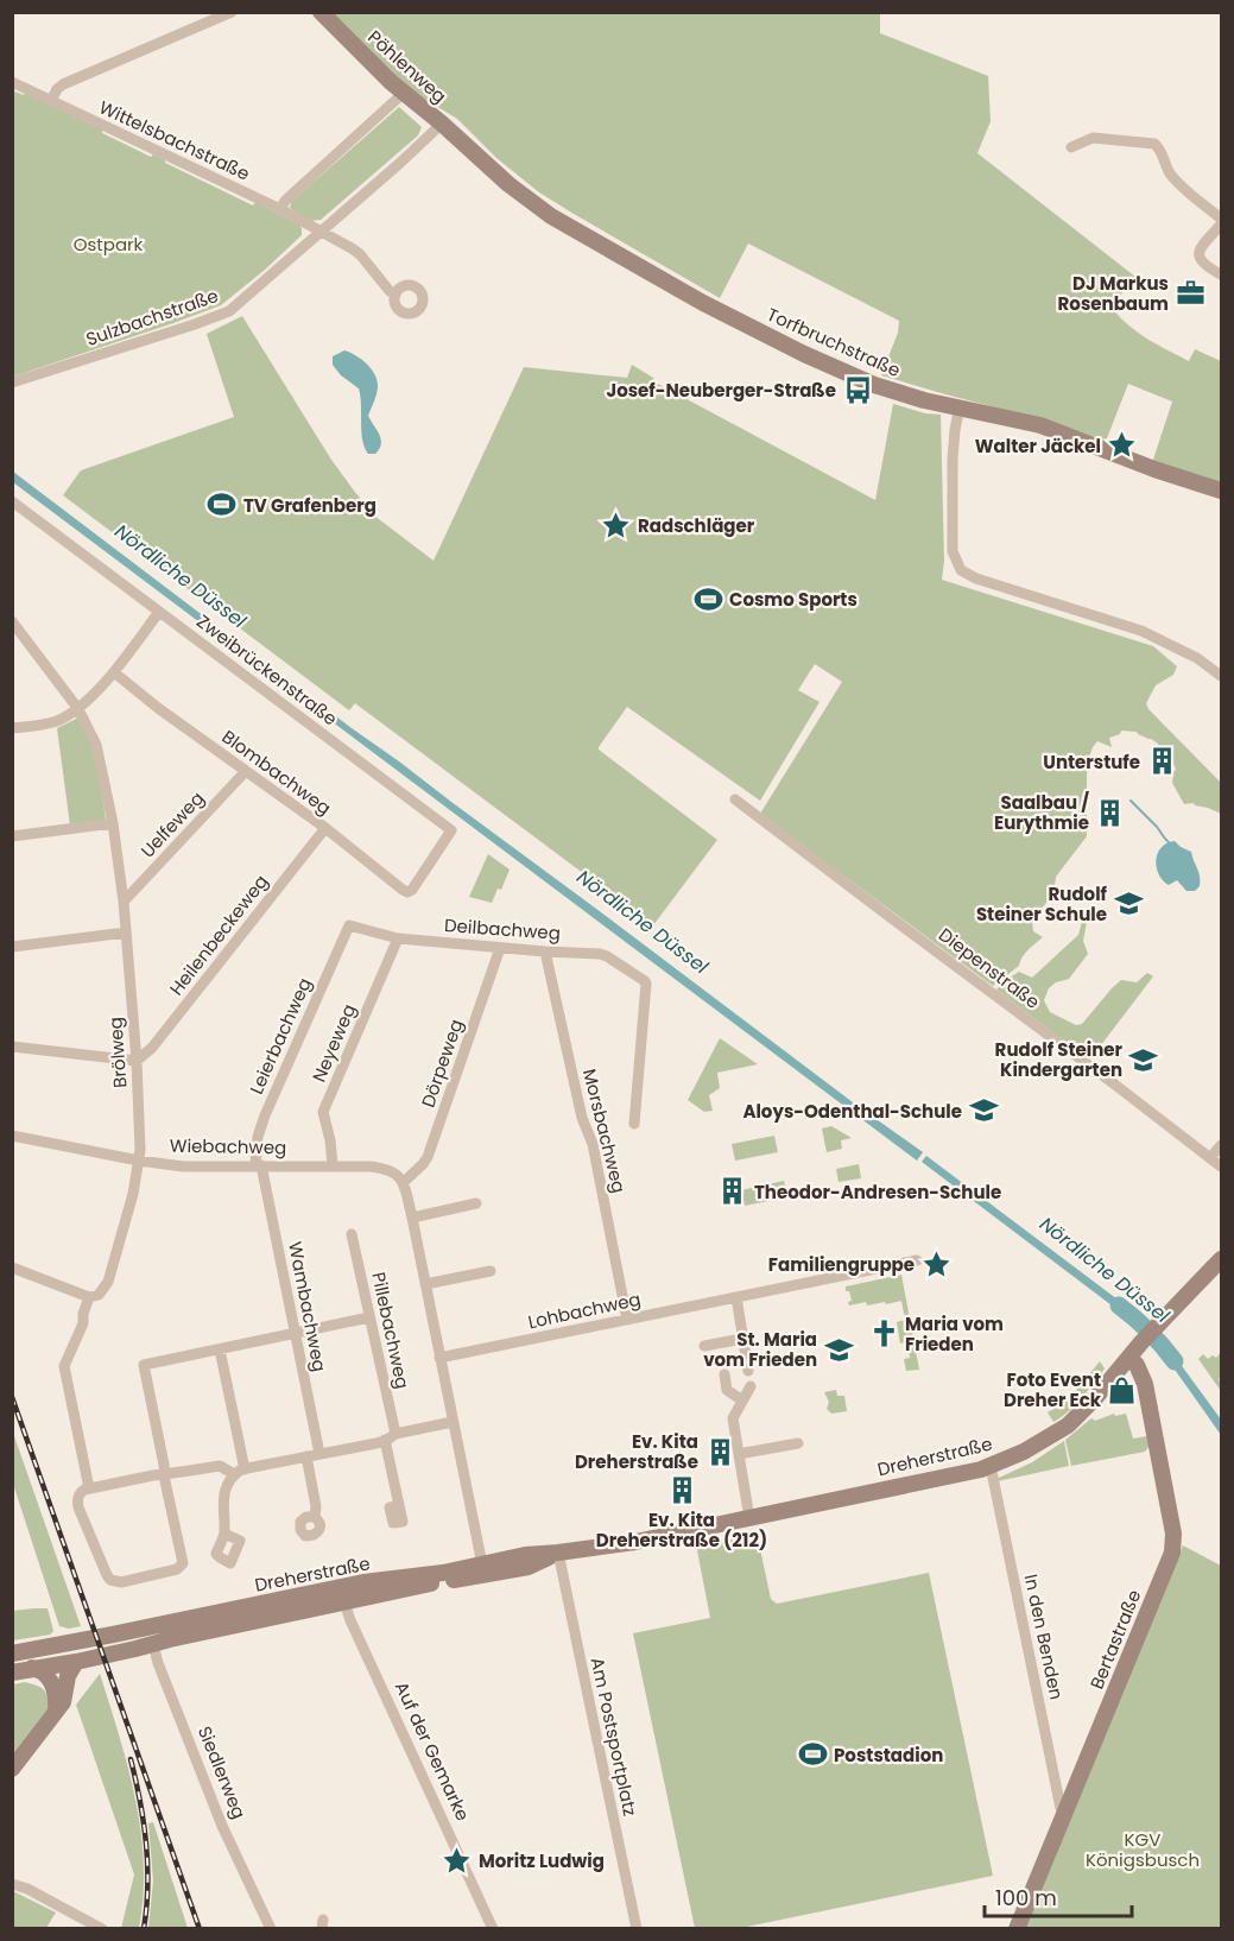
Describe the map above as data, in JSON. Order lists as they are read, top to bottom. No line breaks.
{"streets":{"main road":["Pöhlenweg","Torfbruchstraße","Dreherstraße","Bertastraße"],"street":["Wittelsbachstraße","Sulzbachstraße","Zweibrückenstraße","Blombachweg","Uelfeweg","Deilbachweg","Heilenbeckeweg","Diepenstraße","Leierbachweg","Neyeweg","Brölweg","Dörpeweg","Morsbachweg","Wiebachweg","Wambachweg","Lohbachweg","Pillebachweg","In den Benden","Am Postsportplatz","Auf der Gemarke","Siedlerweg"]},"crossings":[["Pöhlenweg","Sulzbachstraße"],["Pöhlenweg","Torfbruchstraße"],["Wittelsbachstraße","Sulzbachstraße"],["Zweibrückenstraße","Blombachweg"],["Blombachweg","Uelfeweg"],["Blombachweg","Heilenbeckeweg"],["Uelfeweg","Brölweg"],["Deilbachweg","Leierbachweg"],["Deilbachweg","Neyeweg"],["Deilbachweg","Dörpeweg"],["Deilbachweg","Morsbachweg"],["Heilenbeckeweg","Brölweg"],["Leierbachweg","Wiebachweg"],["Leierbachweg","Wambachweg"],["Neyeweg","Wiebachweg"],["Brölweg","Wiebachweg"],["Dörpeweg","Wiebachweg"],["Morsbachweg","Lohbachweg"],["Wiebachweg","Wambachweg"],["Dreherstraße","In den Benden"],["Dreherstraße","Bertastraße"],["Dreherstraße","Am Postsportplatz"],["Dreherstraße","Auf der Gemarke"],["Dreherstraße","Siedlerweg"],["In den Benden","Bertastraße"]],"water":["Nördliche Düssel"],"parks":["Ostpark","KGV Königsbusch"],"places":{"office":["DJ Markus Rosenbaum"],"bus stop":["Josef-Neuberger-Straße"],"place":["Walter Jäckel","Radschläger","Familiengruppe","Moritz Ludwig"],"sports":["TV Grafenberg","Cosmo Sports","Poststadion"],"building":["Unterstufe","Saalbau / Eurythmie","Theodor-Andresen-Schule","Ev. Kita Dreherstraße","Ev. Kita Dreherstraße (212)"],"school or university":["Rudolf Steiner Schule","Rudolf Steiner Kindergarten","Aloys-Odenthal-Schule","St. Maria vom Frieden"],"church":["Maria vom Frieden"],"shop":["Foto Event Dreher Eck"]},"scale_bar":"100 m"}
